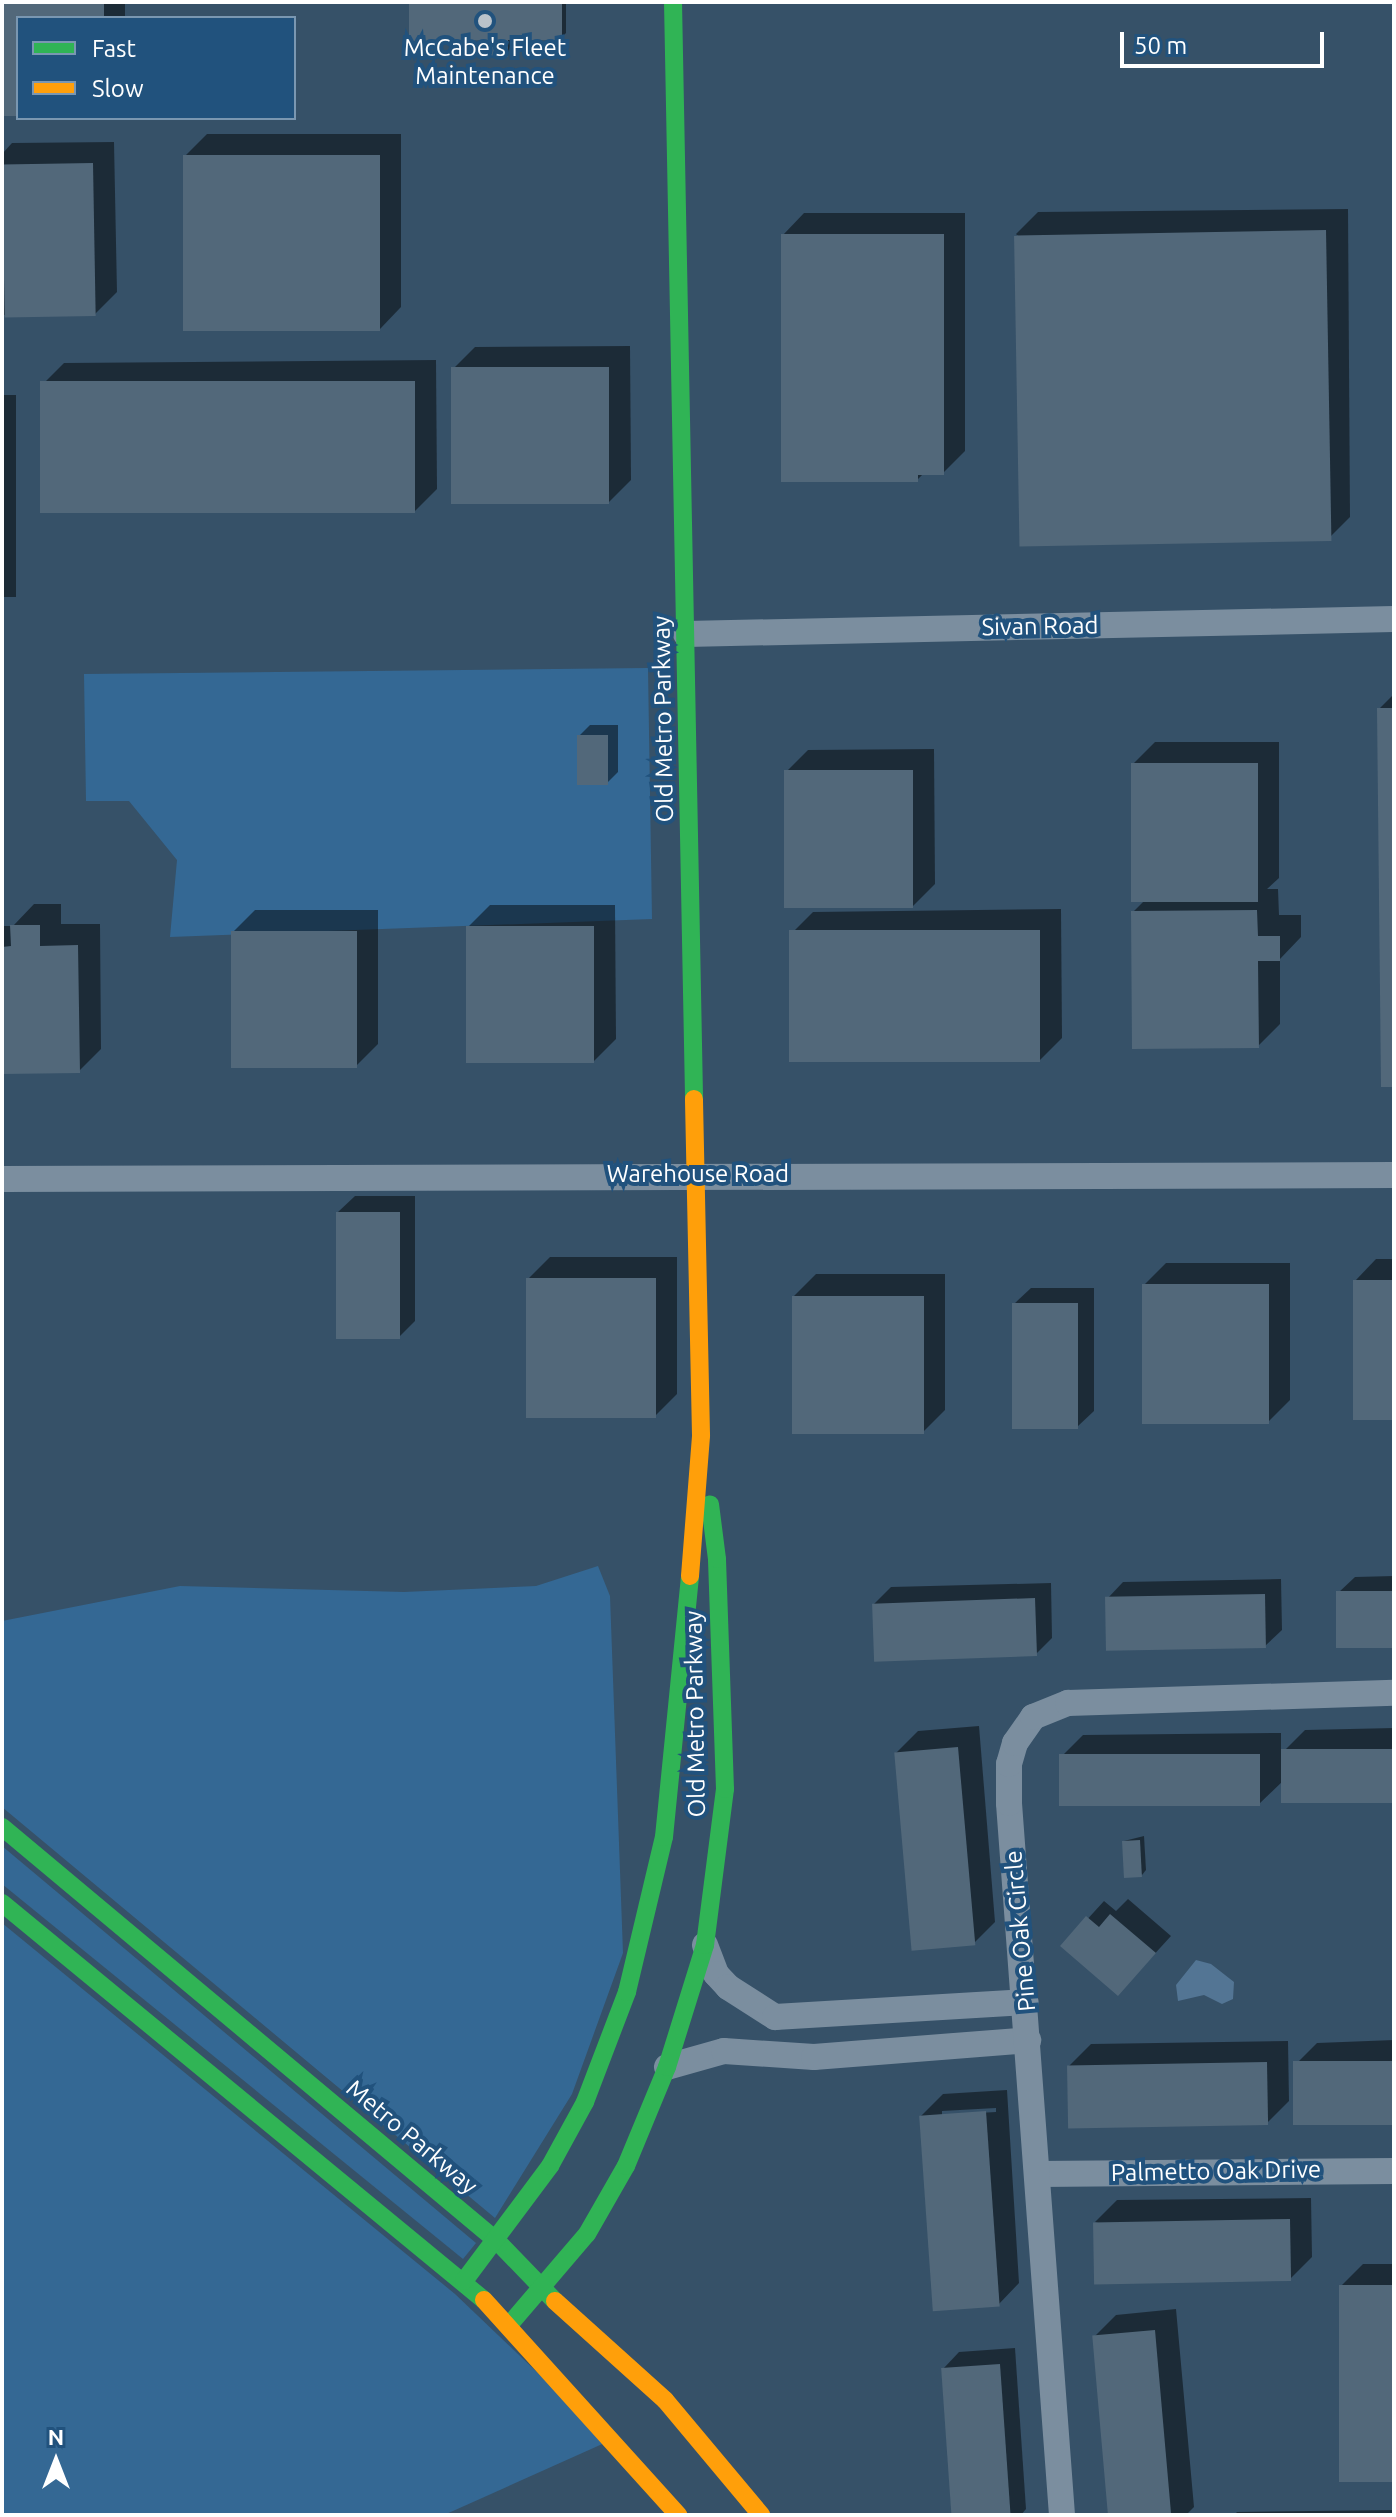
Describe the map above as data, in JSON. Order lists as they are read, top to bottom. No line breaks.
{"streets":{"street":["Sivan Road","Old Metro Parkway","Warehouse Road","Pine Oak Circle","Metro Parkway","Palmetto Oak Drive"]},"crossings":[["Sivan Road","Old Metro Parkway"],["Old Metro Parkway","Warehouse Road"],["Old Metro Parkway","Metro Parkway"],["Pine Oak Circle","Palmetto Oak Drive"]],"places":["McCabe's Fleet Maintenance"],"legend":["Fast","Slow"],"scale_bar":"50 m","north":"top"}
